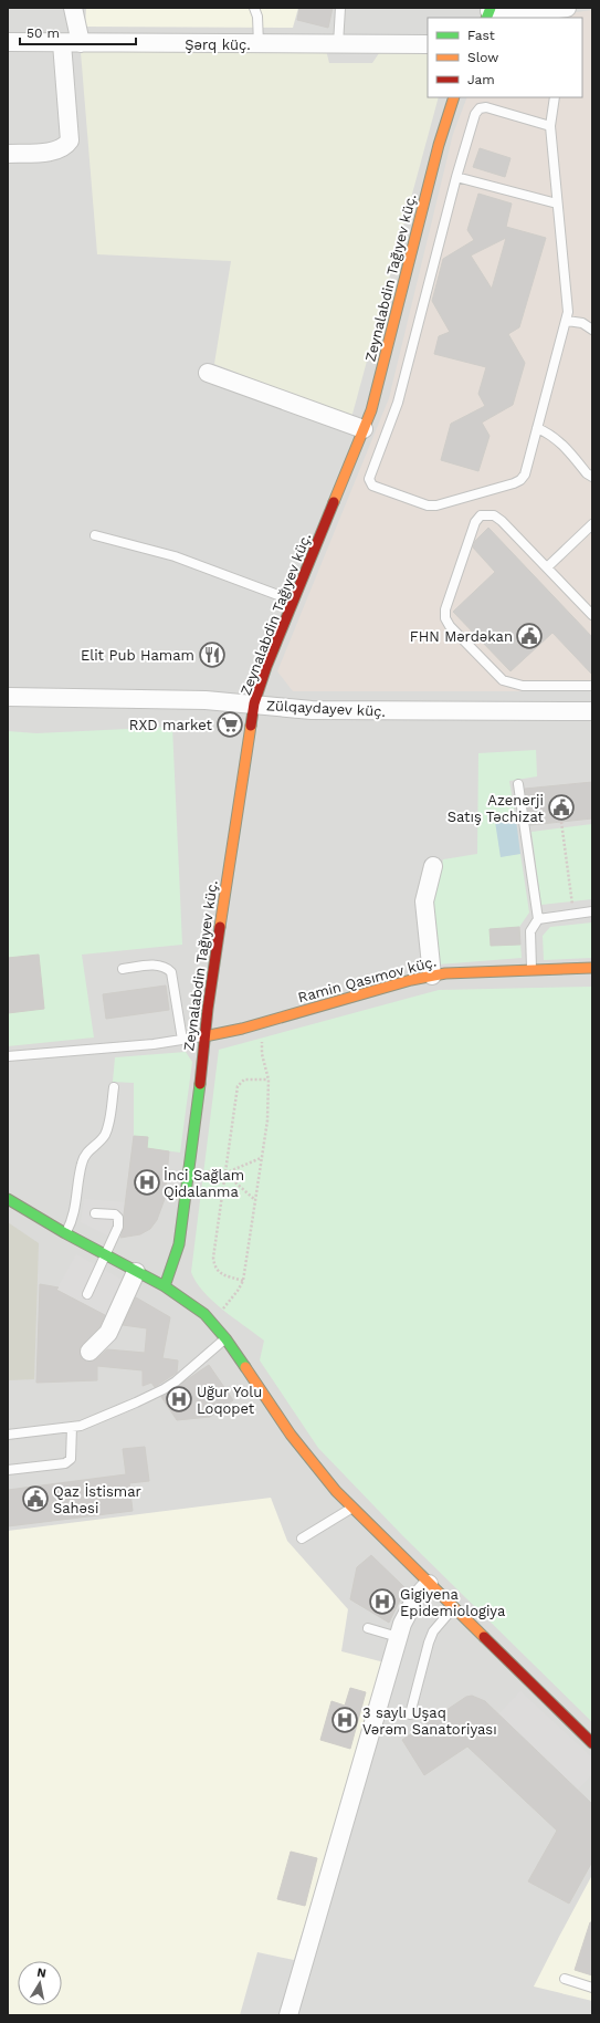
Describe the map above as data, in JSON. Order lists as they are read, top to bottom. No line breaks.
{"streets":{"street":["Şərq küç.","Zeynalabdin Tağıyev küç.","Zülqaydayev küç.","Ramin Qasımov küç."]},"crossings":[["Zeynalabdin Tağıyev küç.","Zülqaydayev küç."],["Zeynalabdin Tağıyev küç.","Ramin Qasımov küç."]],"places":{"public building":["FHN Mərdəkan","Azenerji Satış Təchizat","Qaz İstismar Sahəsi"],"restaurant":["Elit Pub Hamam"],"supermarket":["RXD market"],"hospital":["İnci Sağlam Qidalanma","Uğur Yolu Loqopet","Gigiyena Epidemiologiya","3 saylı Uşaq Vərəm Sanatoriyası"]},"legend":["Fast","Slow","Jam"],"scale_bar":"50 m","north":"top"}
